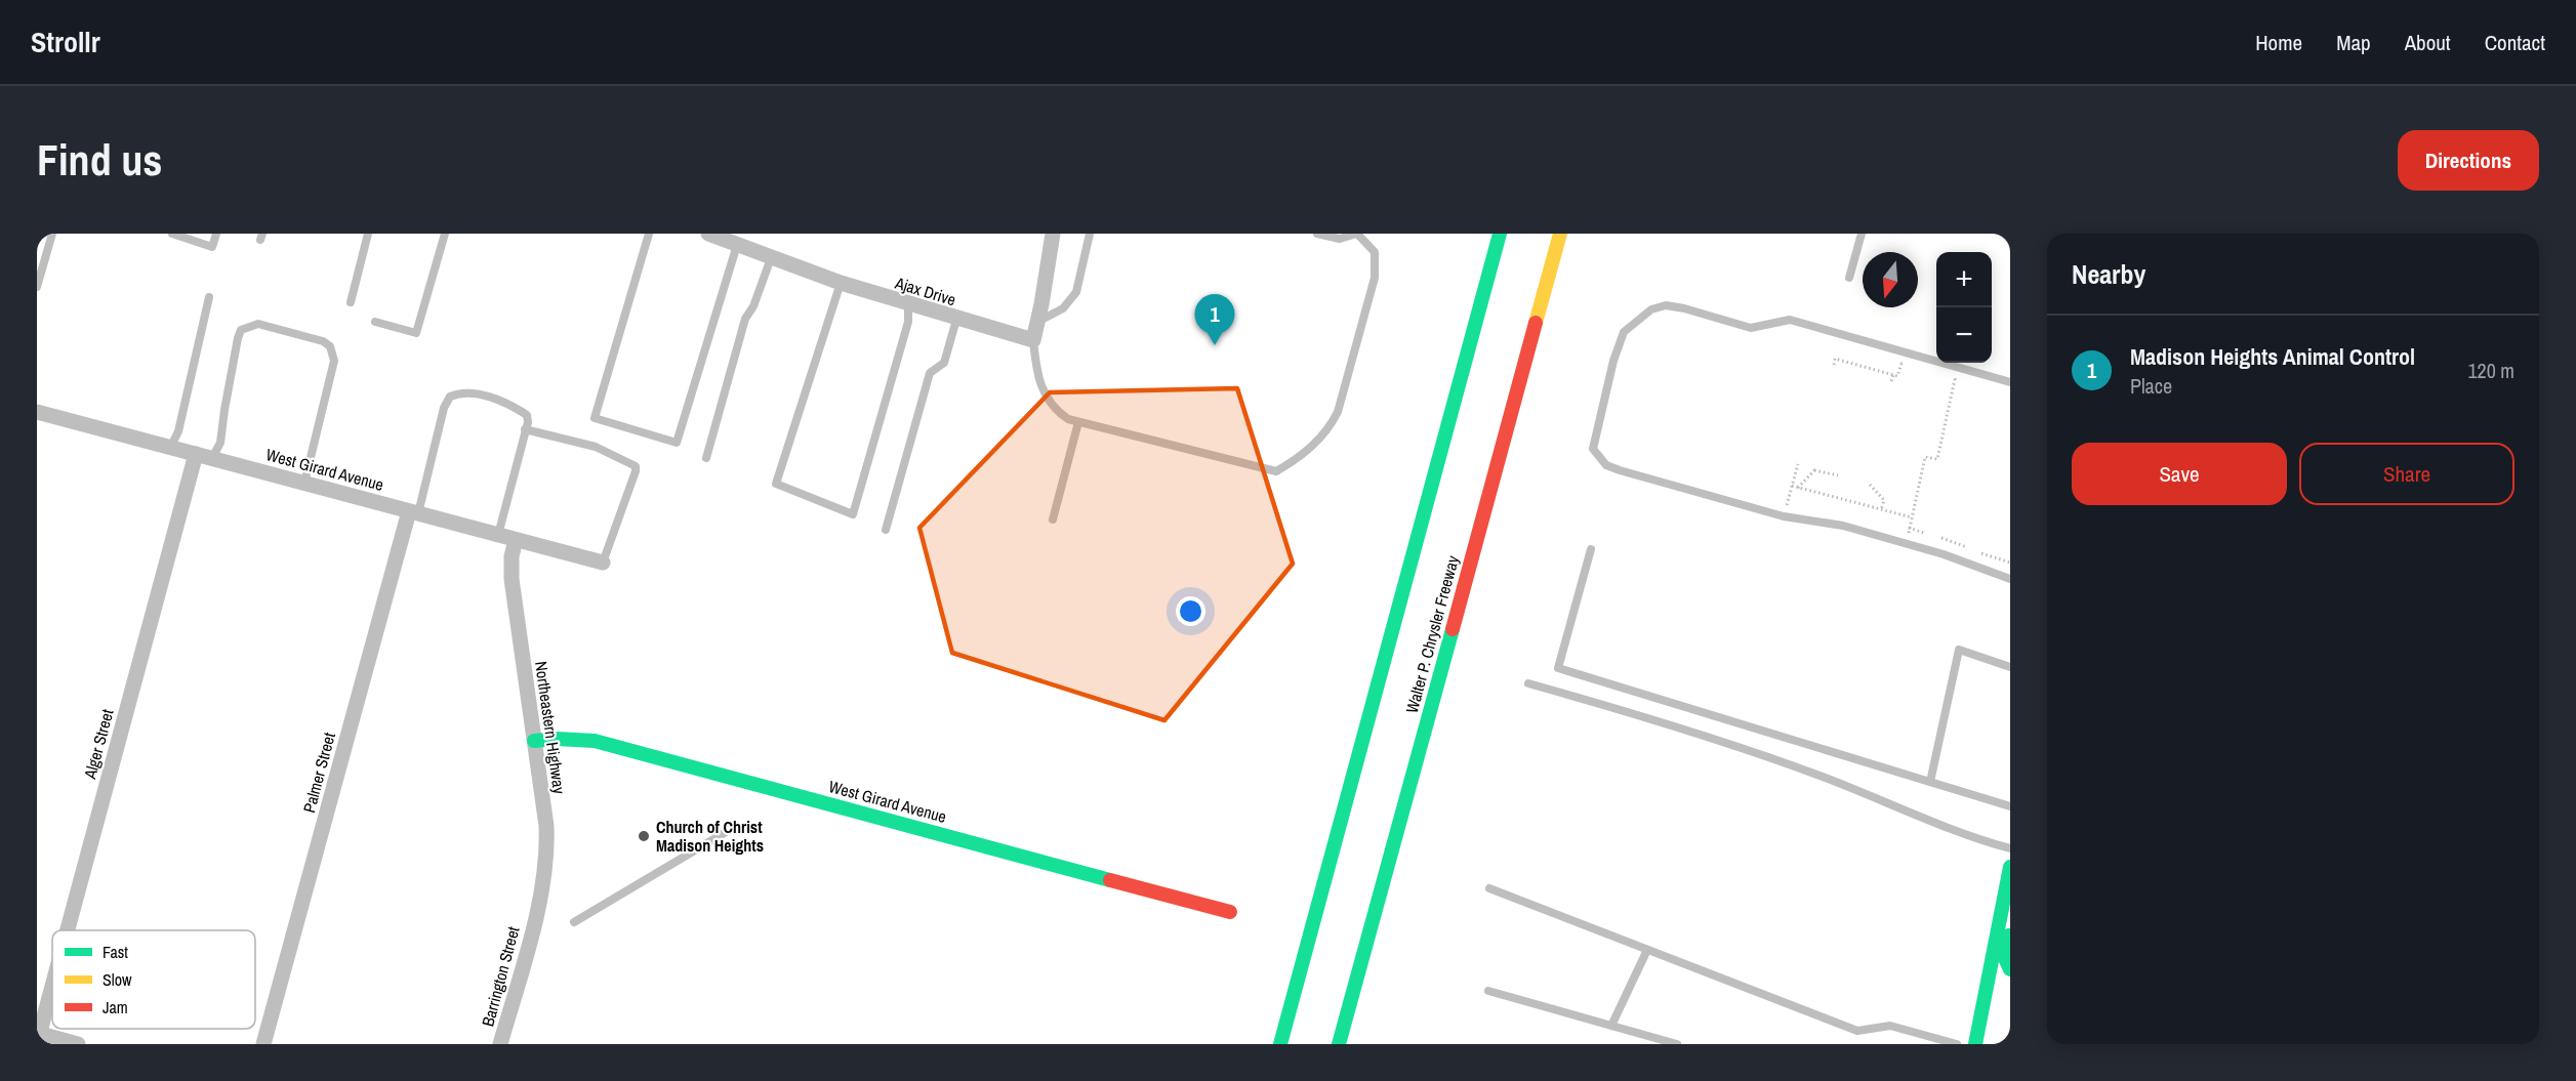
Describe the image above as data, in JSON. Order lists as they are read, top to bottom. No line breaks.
{"streets":{"main road":["West Girard Avenue","Walter P. Chrysler Freeway"],"street":["Ajax Drive","Northeastern Highway","Alger Street","Palmer Street","Barrington Street"]},"crossings":[["West Girard Avenue","Northeastern Highway"],["West Girard Avenue","Alger Street"],["West Girard Avenue","Palmer Street"],["Northeastern Highway","Barrington Street"]],"places":["Church of Christ Madison Heights"],"legend":["Fast","Slow","Jam"],"north":"bottom","page":{"header":"Strollr","nav":["Home","Map","About","Contact"],"buttons":["Directions",["Save","Share"]],"title":"Find us","heading":"Nearby","map_buttons":["+","−"],"pins":"1","list":[{"mark":"1","name":"Madison Heights Animal Control","note":"Place","value":"120 m"}]}}
